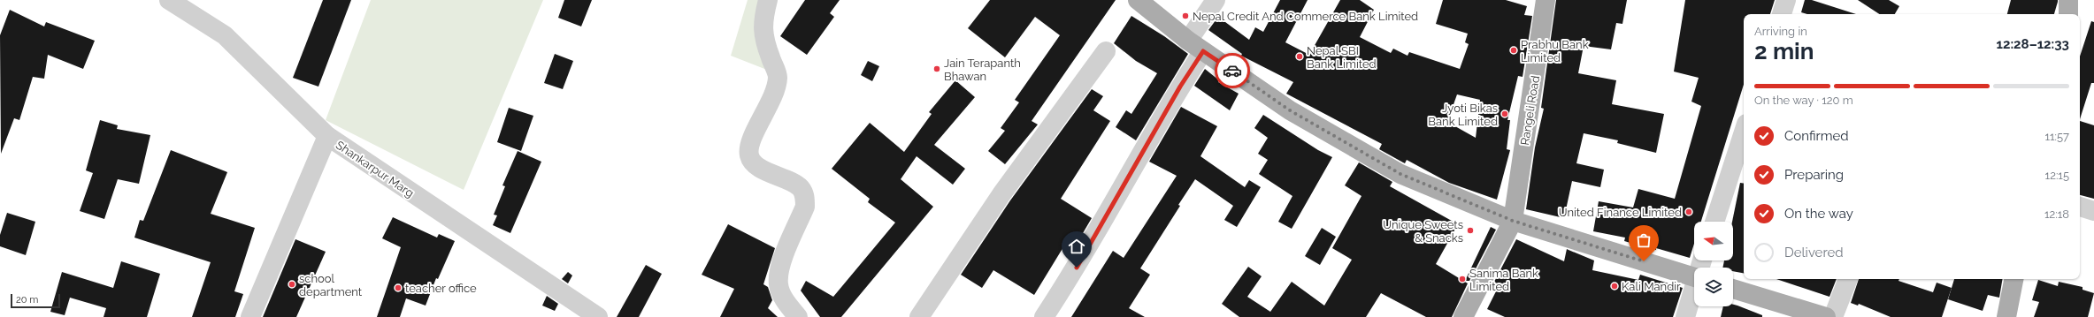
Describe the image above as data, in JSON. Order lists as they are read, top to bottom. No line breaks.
{"streets":{"main road":["Rangeli Road"],"street":["Shankarpur Marg"]},"places":["Nepal Credit And Commerce Bank Limited","Prabhu Bank Limited","Nepal SBI Bank Limited","Jain Terapanth Bhawan","Jyoti Bikas Bank Limited","United Finance Limited","Unique Sweets & Snacks","Sanima Bank Limited","school department","Kali Mandir","teacher office"],"scale_bar":"20 m","north":"left","page":{"heading":["2 min","Arriving in","12:28–12:33"],"bar":"On the way · 120 m","list":[["Confirmed","11:57"],["Preparing","12:15"],["On the way","12:18"],"Delivered"],"scale":"20 m"}}
